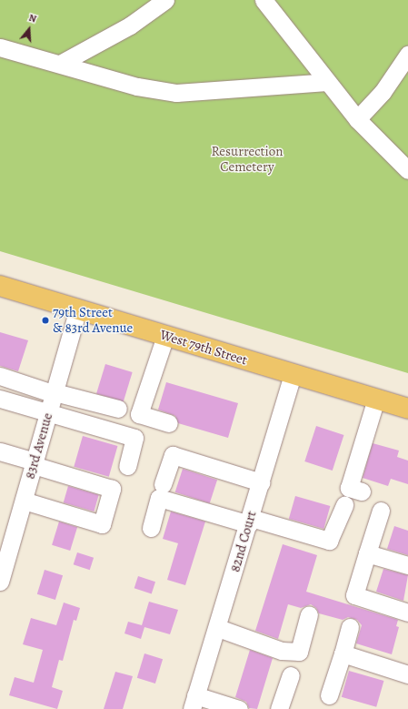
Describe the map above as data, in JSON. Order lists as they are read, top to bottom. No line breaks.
{"streets":{"main road":["West 79th Street"],"street":["83rd Avenue","82nd Court"]},"crossings":[["West 79th Street","83rd Avenue"],["West 79th Street","82nd Court"]],"parks":["Resurrection Cemetery"],"places":["79th Street & 83rd Avenue"],"north":"top"}
